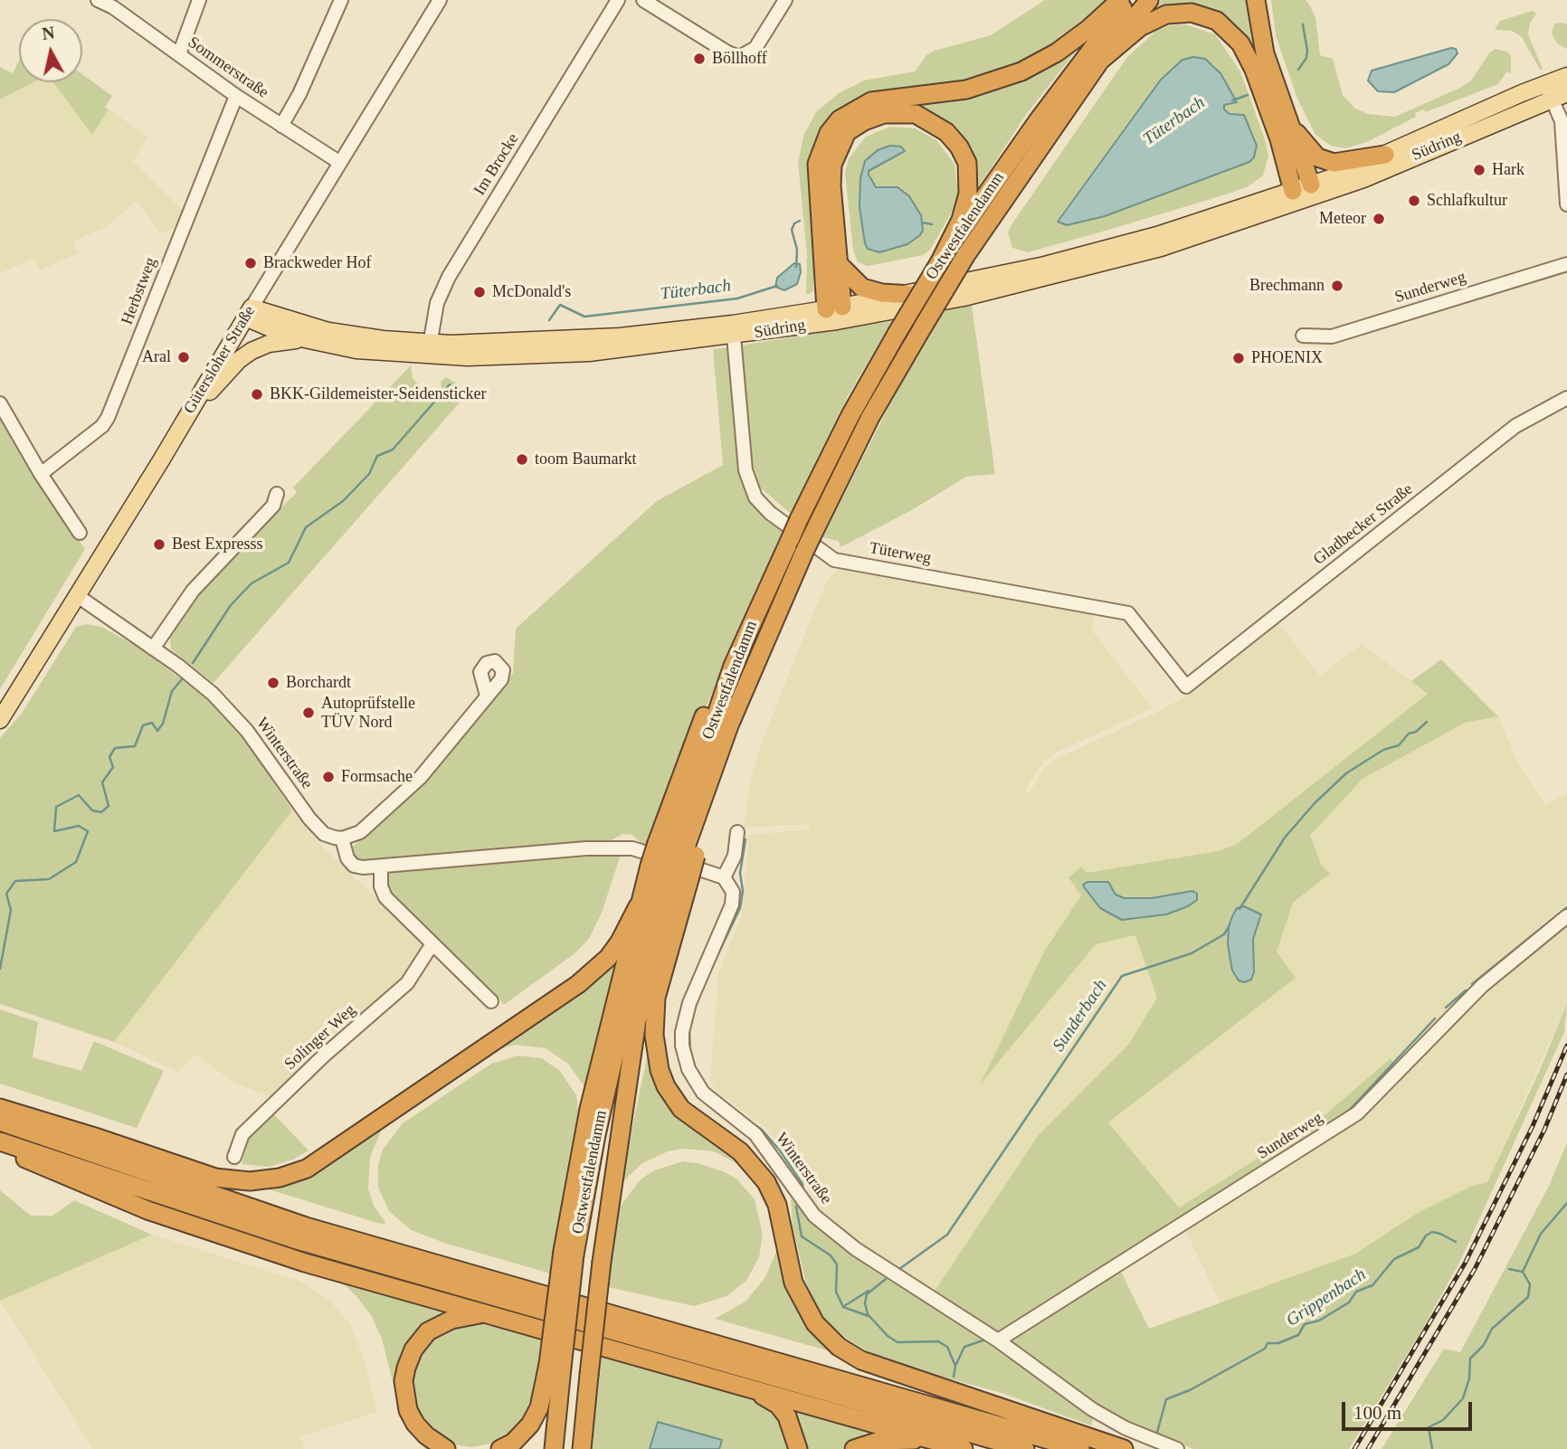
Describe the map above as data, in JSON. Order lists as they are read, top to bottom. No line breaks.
{"streets":{"highway":["Ostwestfalendamm"],"main road":["Südring","Gütersloher Straße"],"street":["Sommerstraße","Im Brocke","Sunderweg","Herbstweg","Gladbecker Straße","Tüterweg","Winterstraße","Solinger Weg"]},"crossings":[["Sommerstraße","Herbstweg"],["Sommerstraße","Gütersloher Straße"],["Südring","Im Brocke"],["Südring","Gütersloher Straße"],["Südring","Tüterweg"],["Sunderweg","Winterstraße"],["Gütersloher Straße","Winterstraße"],["Gladbecker Straße","Tüterweg"]],"water":["Tüterbach","Sunderbach","Grippenbach"],"places":["Böllhoff","Hark","Schlafkultur","Meteor","Brackweder Hof","Brechmann","McDonald's","Aral","PHOENIX","BKK-Gildemeister-Seidensticker","toom Baumarkt","Best Expresss","Borchardt","Autoprüfstelle TÜV Nord","Formsache"],"scale_bar":"100 m","north":"top"}
